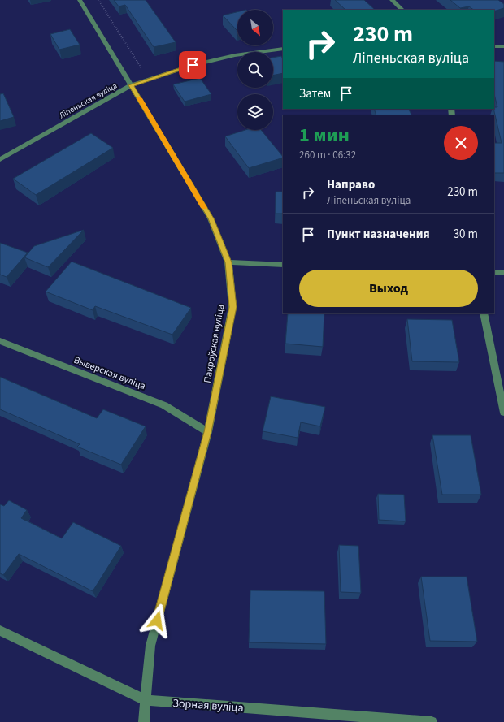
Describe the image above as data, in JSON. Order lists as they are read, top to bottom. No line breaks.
{"streets":{"street":["Ліпеньская вуліца","Пакроўская вуліца","Выверская вуліца","Зорная вуліца"]},"crossings":[["Ліпеньская вуліца","Пакроўская вуліца"],["Пакроўская вуліца","Выверская вуліца"],["Пакроўская вуліца","Зорная вуліца"]],"north":"bottom right","page":{"turn":["230 m","Ліпеньская вуліца"],"then":"Затем","heading":["1 мин","260 m · 06:32"],"list":[{"name":"Направо","note":"Ліпеньская вуліца","value":"230 m"},{"name":"Пункт назначения","value":"30 m"}],"buttons":"Выход"}}
